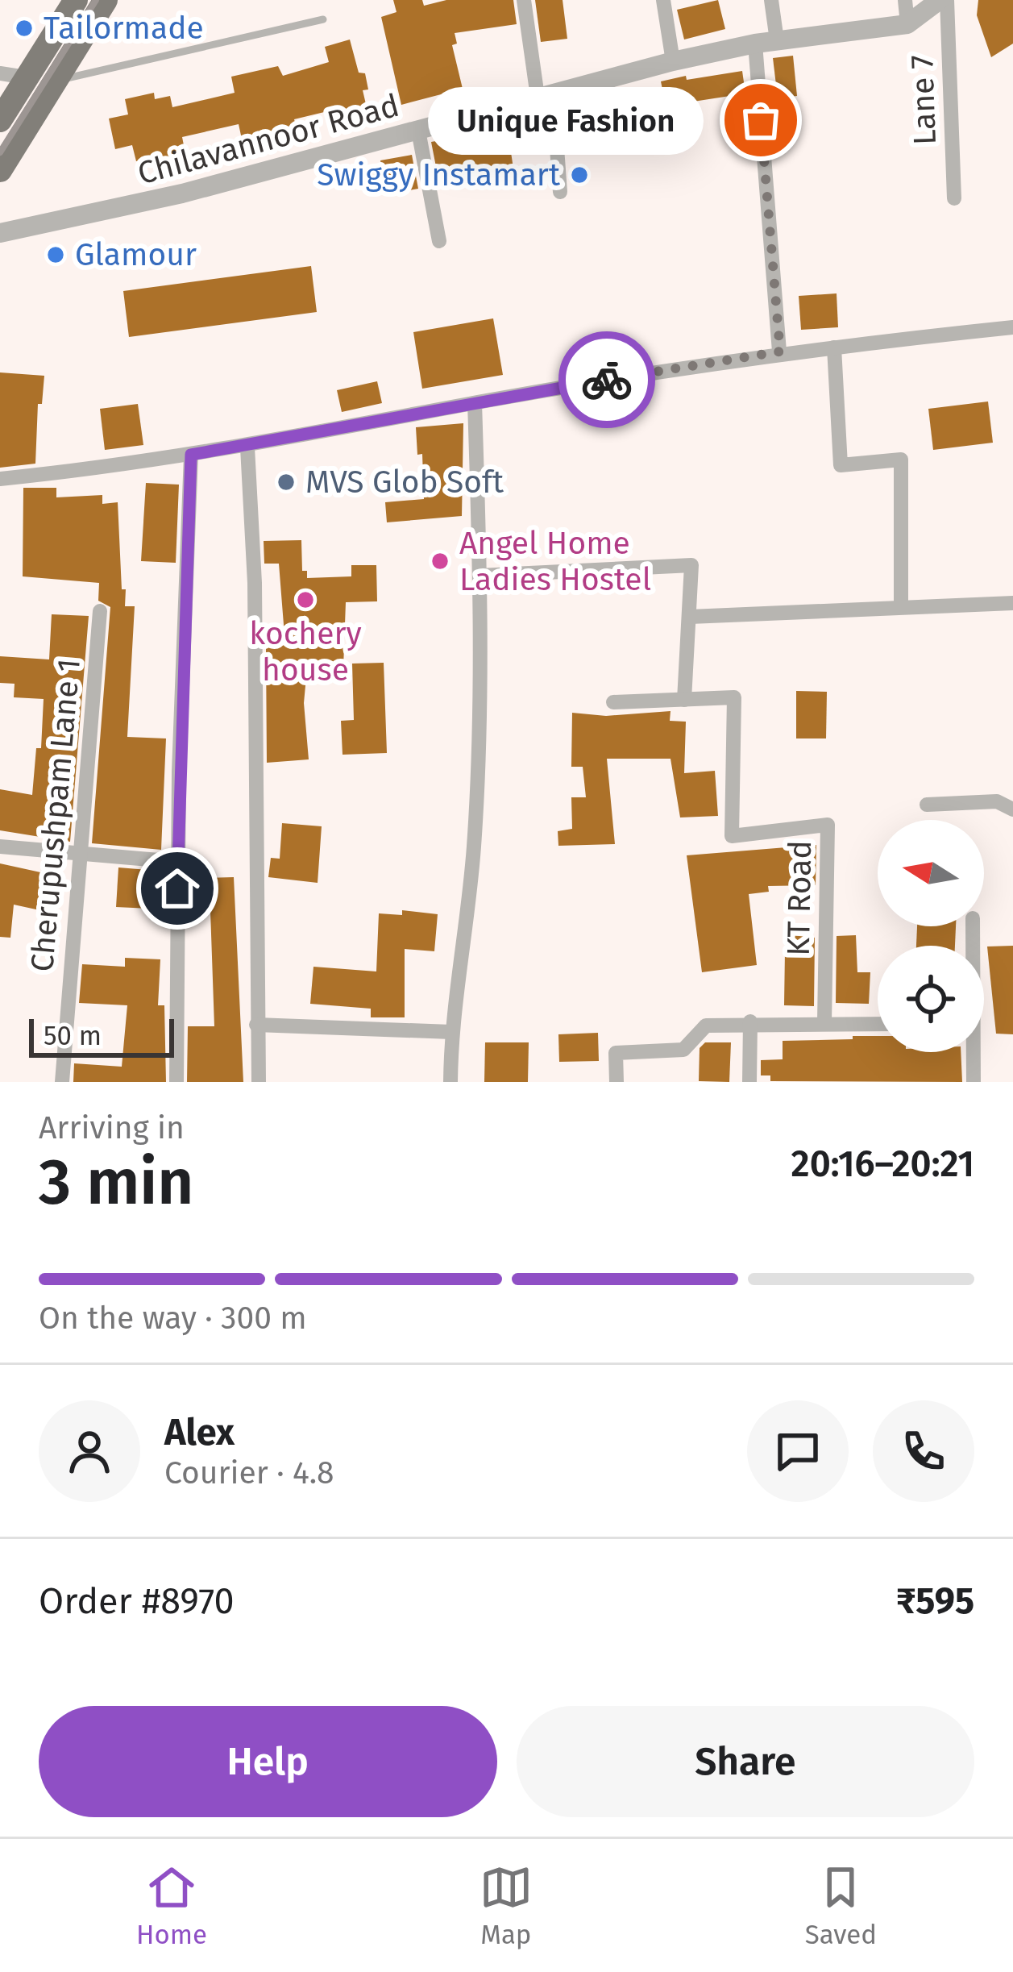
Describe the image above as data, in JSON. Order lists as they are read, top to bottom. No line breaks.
{"streets":{"street":["Lane 7","Chilavannoor Road","Cherupushpam Lane 1","KT Road"]},"crossings":[["Lane 7","Chilavannoor Road"]],"places":["Tailormade","Unique Fashion","Swiggy Instamart","Glamour","MVS Glob Soft","Angel Home Ladies Hostel","kochery house"],"scale_bar":"50 m","north":"left","page":{"bubble":"Unique Fashion","scale":"50 m","heading":["3 min","Arriving in","20:16–20:21"],"panel":["Alex","Courier · 4.8","Order #8970","₹595"],"bar":"On the way · 300 m","buttons":["Help","Share"],"tabs":["Home","Map","Saved"]}}
